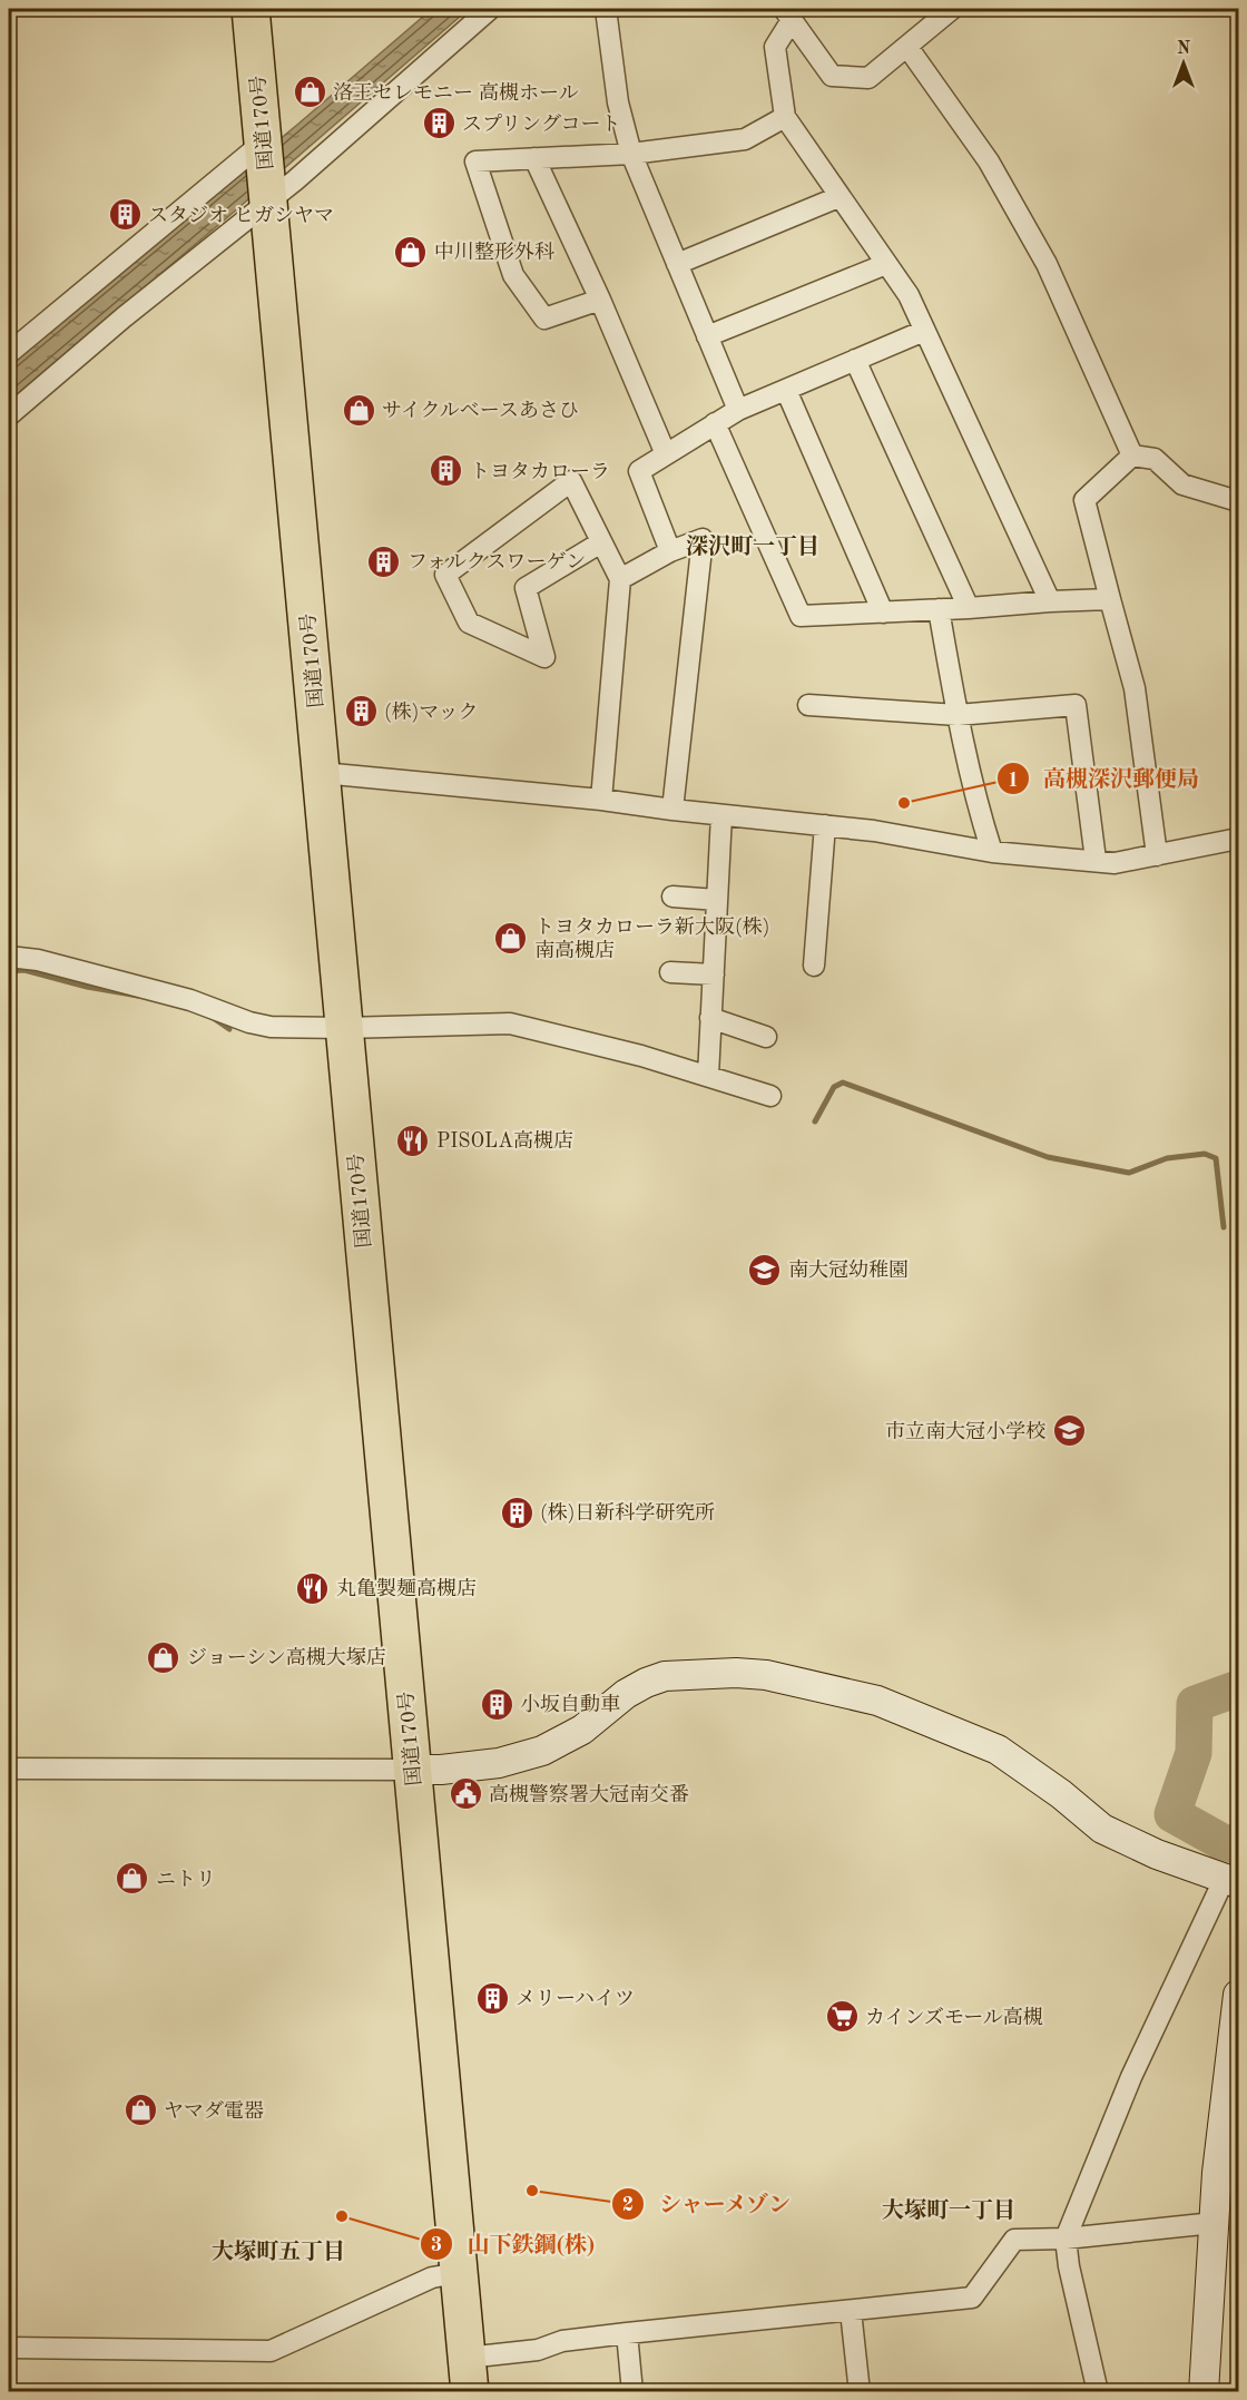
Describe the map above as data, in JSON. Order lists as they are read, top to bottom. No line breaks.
{"streets":{"highway":["国道170号"]},"districts":["深沢町一丁目","大塚町一丁目","大塚町五丁目"],"places":{"shop":["洛王セレモニー 高槻ホール","中川整形外科","サイクルベースあさひ","トヨタカローラ新大阪(株) 南高槻店","ジョーシン高槻大塚店","ニトリ","ヤマダ電器"],"building":["スプリングコート","スタジオ ヒガシヤマ","トヨタカローラ","フォルクスワーゲン","(株)マック","(株)日新科学研究所","小坂自動車","メリーハイツ"],"other":["高槻深沢郵便局","シャーメゾン","山下鉄鋼(株)"],"restaurant":["PISOLA高槻店","丸亀製麺高槻店"],"school or university":["南大冠幼稚園","市立南大冠小学校"],"public building":["高槻警察署大冠南交番"],"supermarket":["カインズモール高槻"]},"north":"top"}
